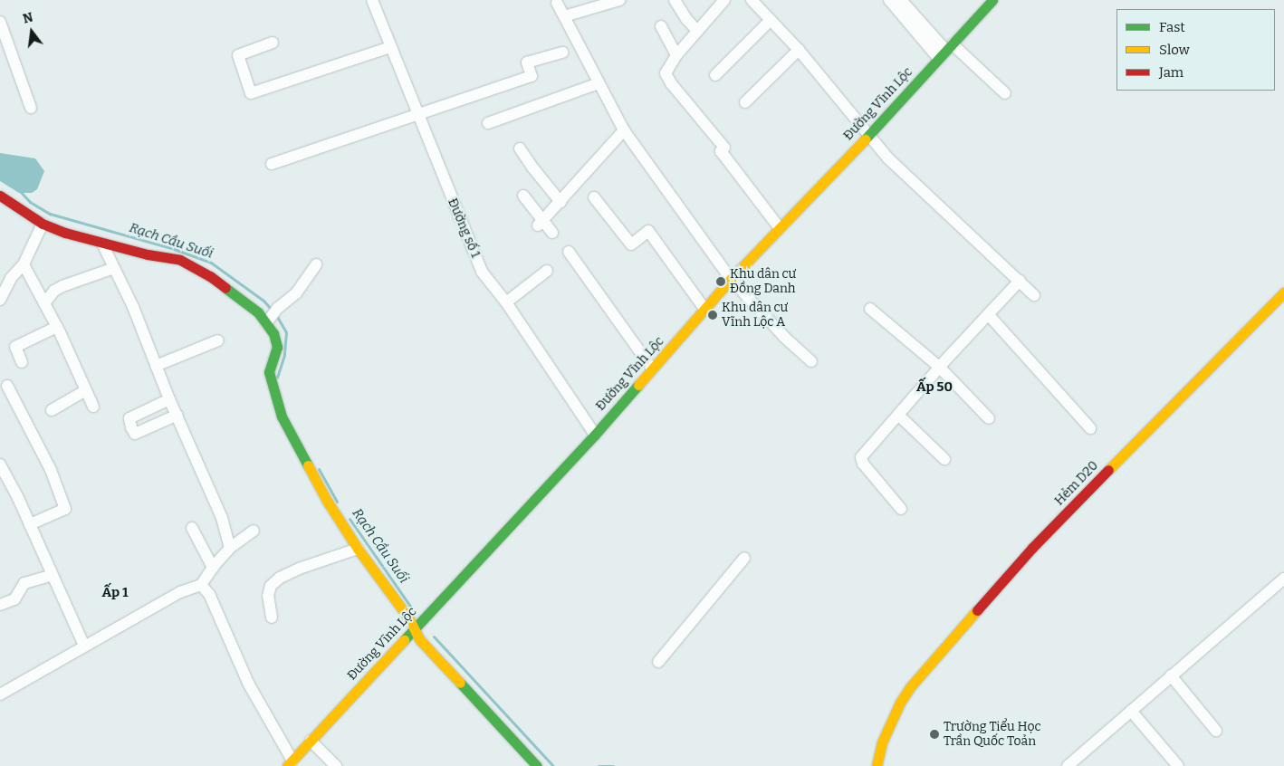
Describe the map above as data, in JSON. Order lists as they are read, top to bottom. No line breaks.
{"streets":{"street":["Đường Vĩnh Lộc","Đường số 1","Hẻm D20"]},"crossings":[["Đường Vĩnh Lộc","Đường số 1"]],"districts":["Ấp 50","Ấp 1"],"water":["Rạch Cầu Suối"],"places":["Khu dân cư Đồng Danh","Khu dân cư Vĩnh Lộc A","Trường Tiểu Học Trần Quốc Toản"],"legend":["Fast","Slow","Jam"],"north":"top"}
